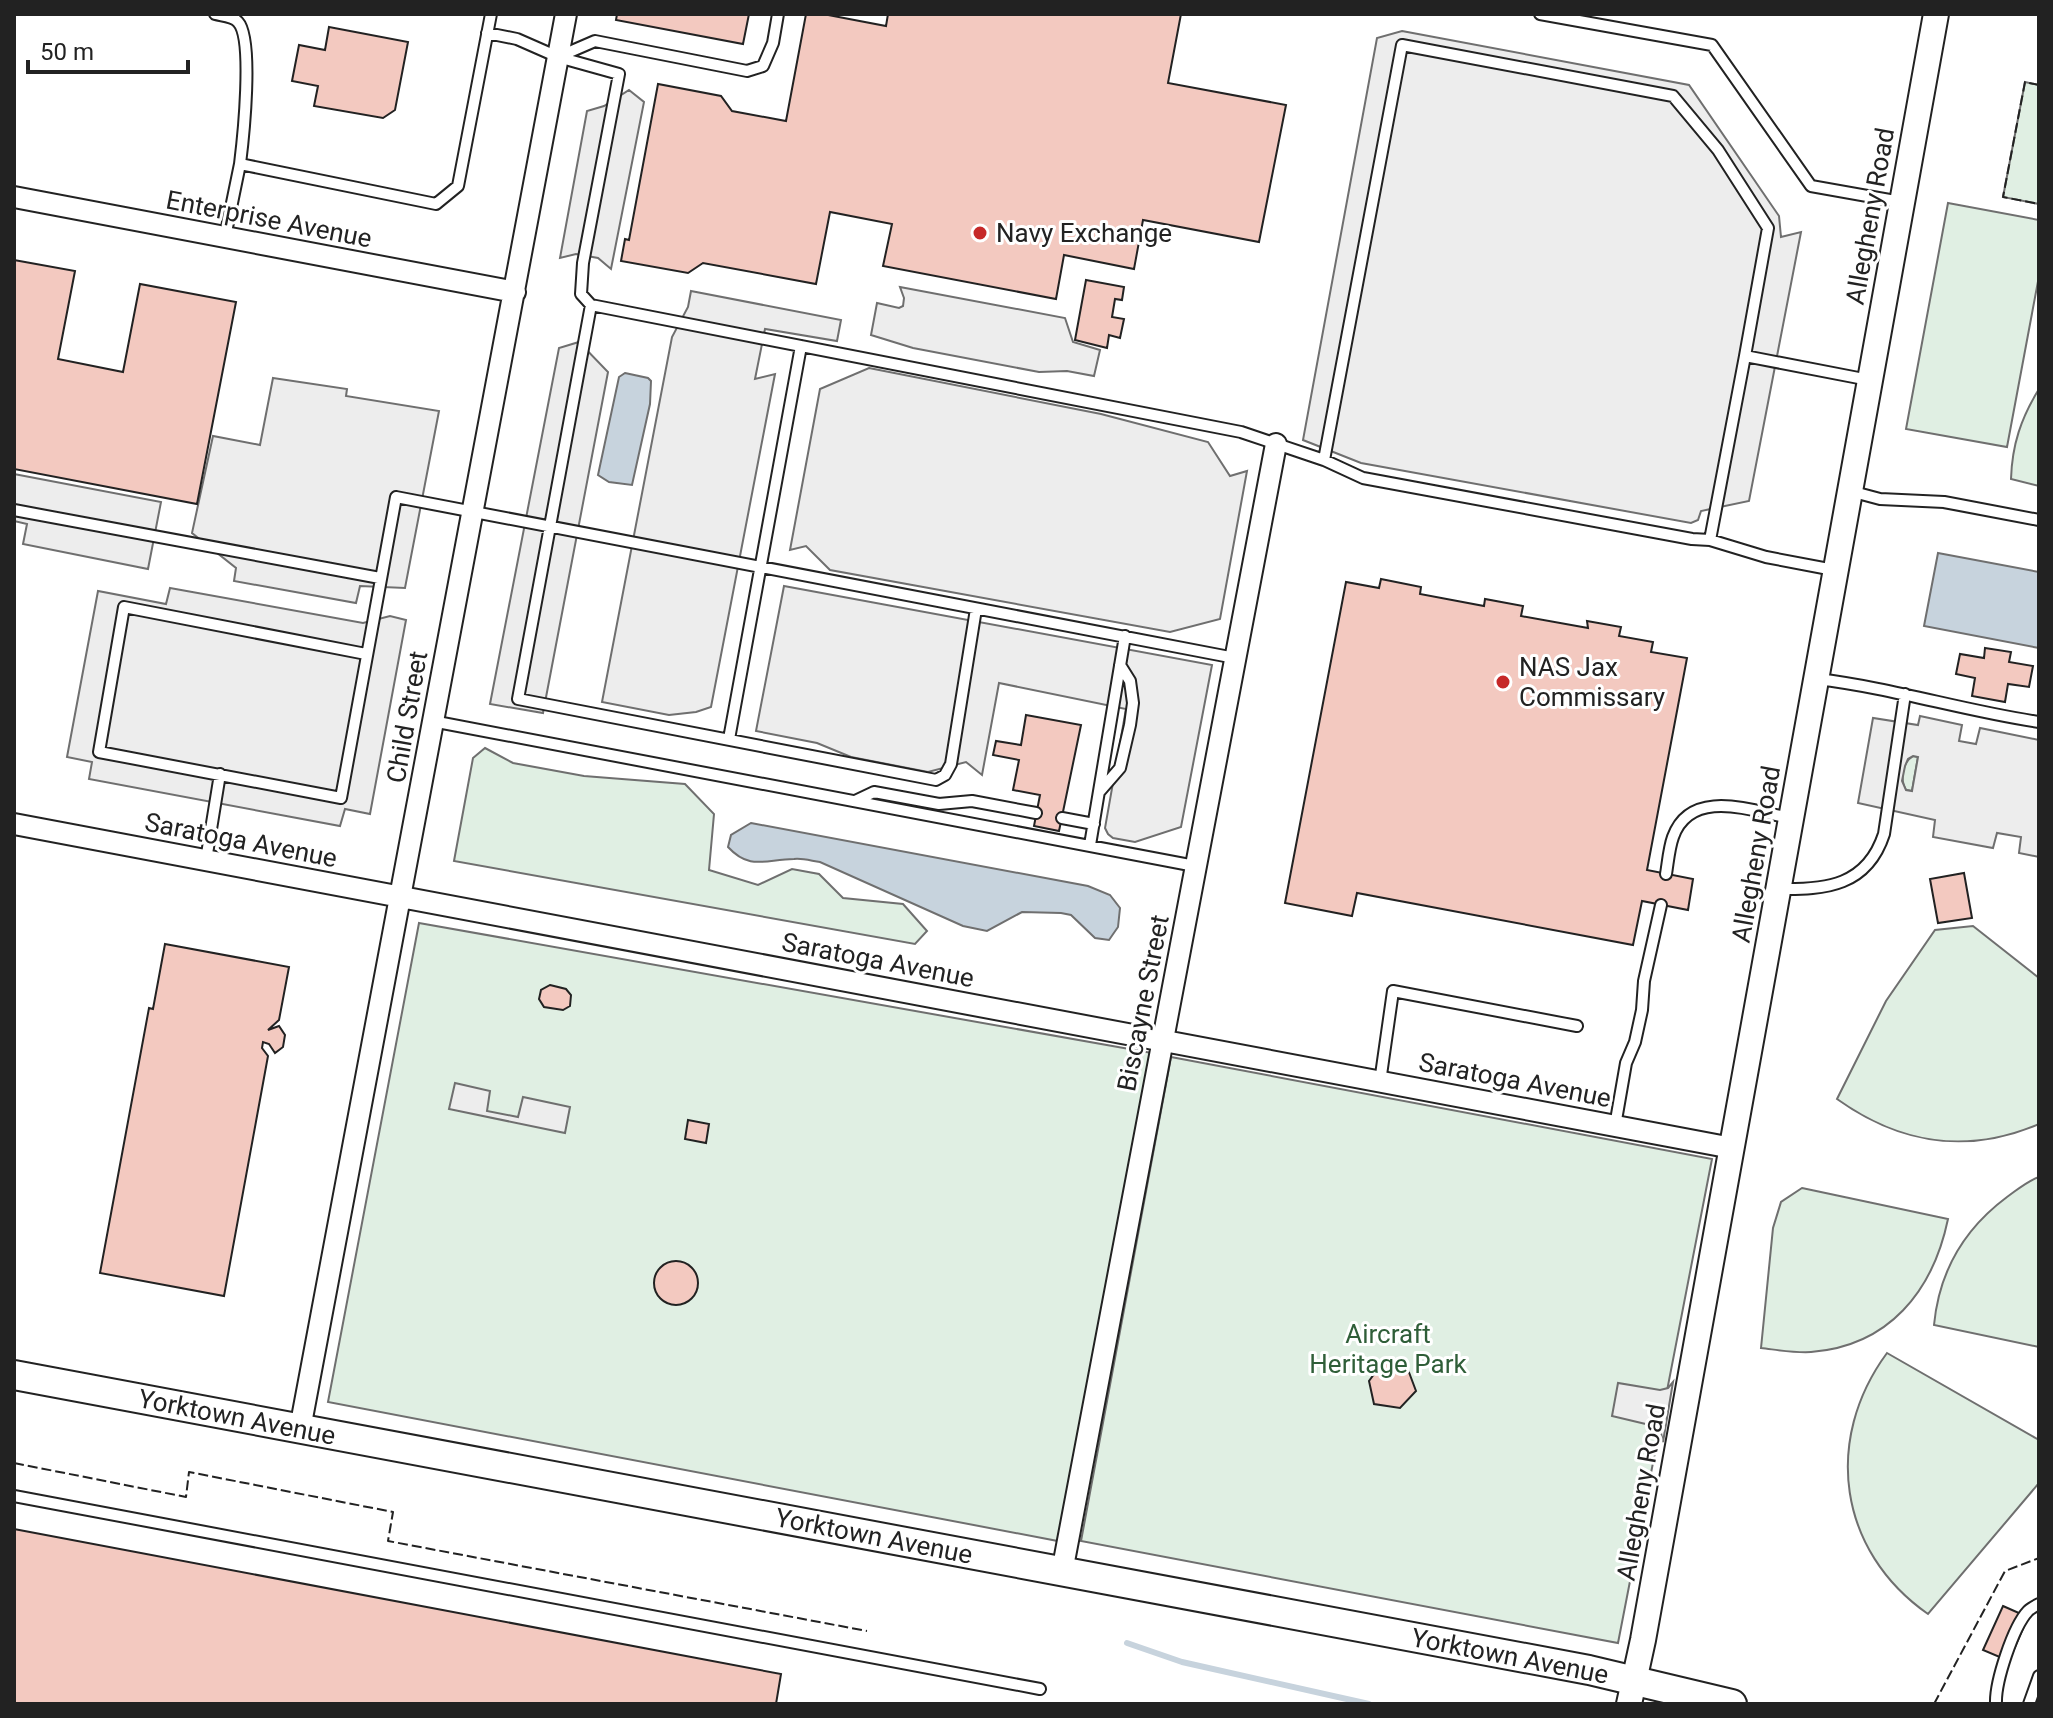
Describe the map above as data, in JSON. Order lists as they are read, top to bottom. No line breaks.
{"streets":{"main road":["Yorktown Avenue"],"street":["Allegheny Road","Enterprise Avenue","Child Street","Saratoga Avenue","Biscayne Street"]},"crossings":[["Allegheny Road","Saratoga Avenue"],["Allegheny Road","Yorktown Avenue"],["Enterprise Avenue","Child Street"],["Child Street","Saratoga Avenue"],["Child Street","Yorktown Avenue"],["Saratoga Avenue","Biscayne Street"],["Biscayne Street","Yorktown Avenue"]],"parks":["Aircraft Heritage Park"],"places":["Navy Exchange","NAS Jax Commissary"],"scale_bar":"50 m"}
